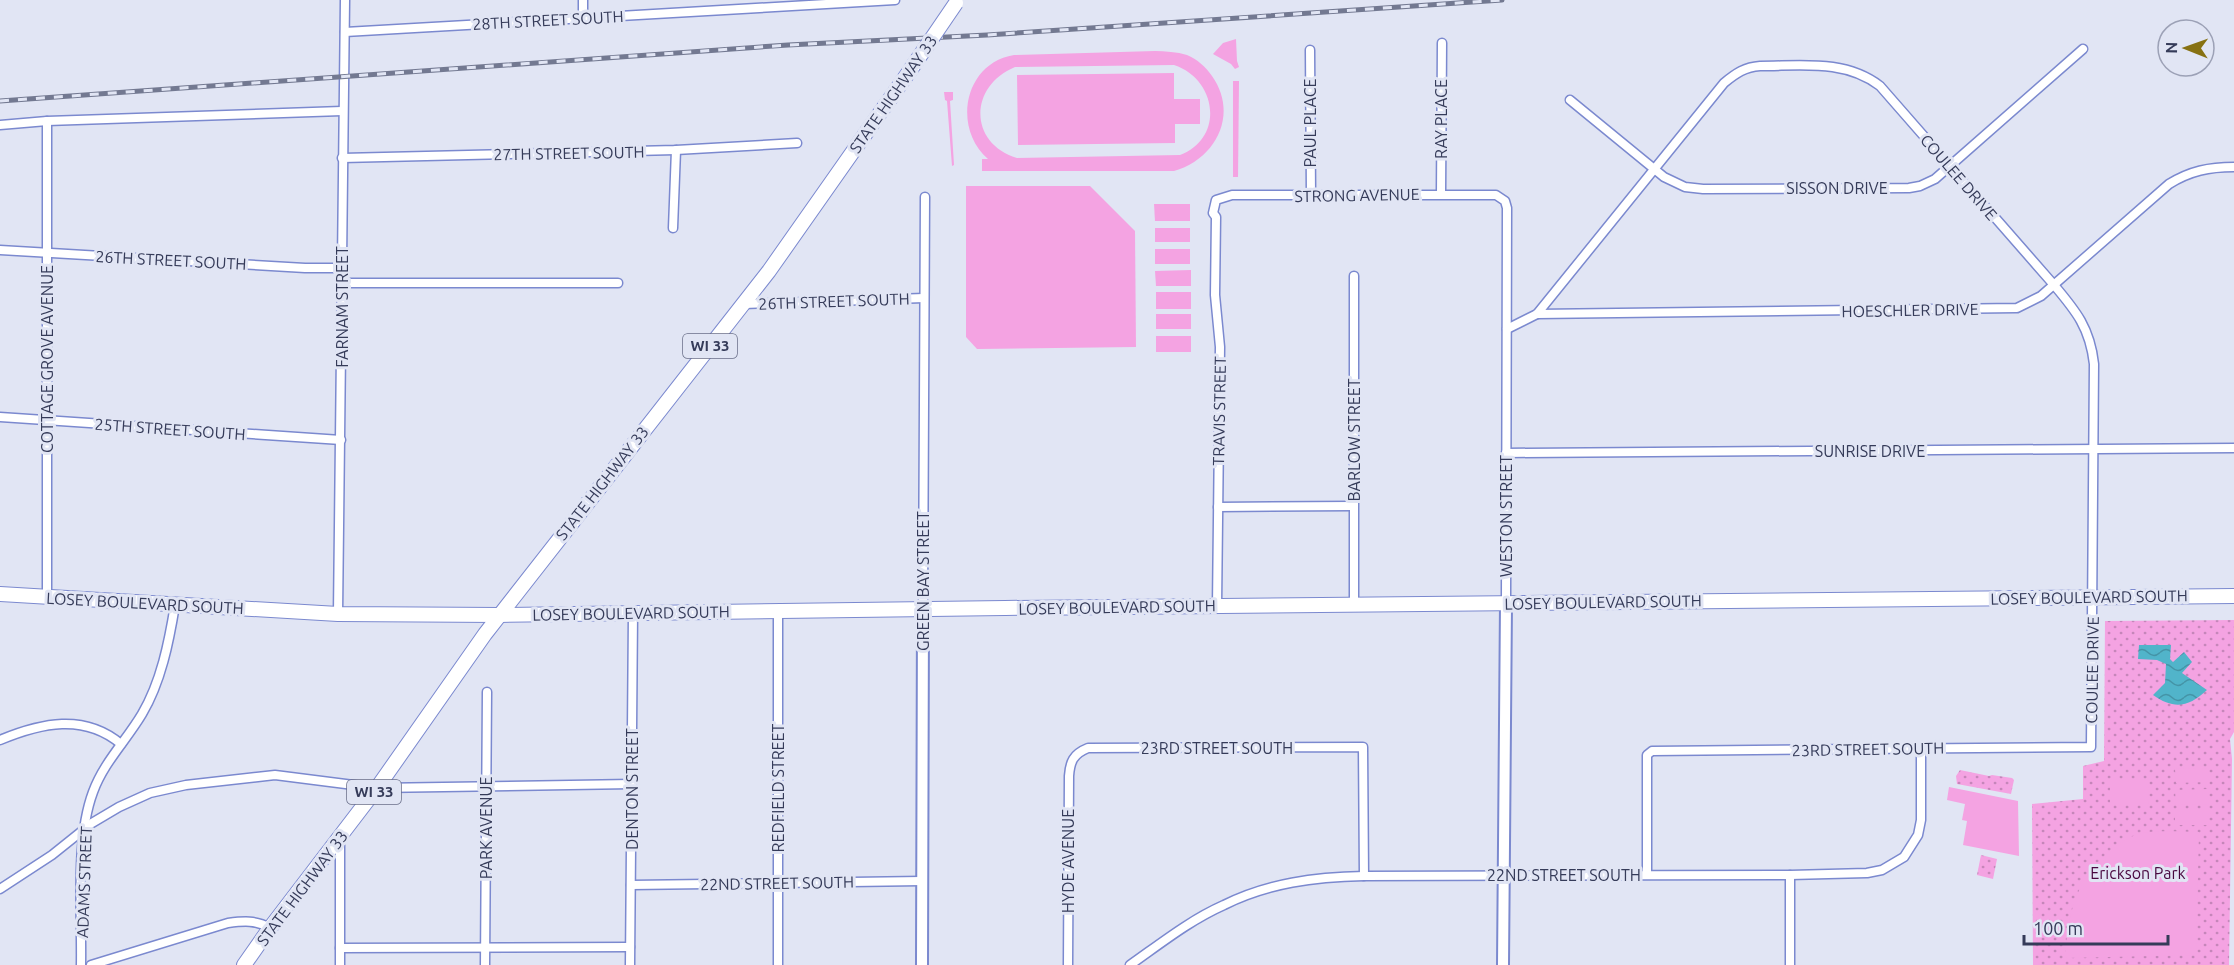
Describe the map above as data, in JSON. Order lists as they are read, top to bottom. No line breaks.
{"streets":{"main road":["STATE HIGHWAY 33","WI 33","LOSEY BOULEVARD SOUTH"],"street":["28TH STREET SOUTH","RAY PLACE","PAUL PLACE","27TH STREET SOUTH","COULEE DRIVE","SISSON DRIVE","STRONG AVENUE","26TH STREET SOUTH","FARNAM STREET","HOESCHLER DRIVE","COTTAGE GROVE AVENUE","TRAVIS STREET","25TH STREET SOUTH","BARLOW STREET","SUNRISE DRIVE","WESTON STREET","GREEN BAY STREET","23RD STREET SOUTH","REDFIELD STREET","DENTON STREET","PARK AVENUE","HYDE AVENUE","22ND STREET SOUTH","ADAMS STREET"]},"crossings":[["28TH STREET SOUTH","FARNAM STREET"],["STATE HIGHWAY 33","26TH STREET SOUTH"],["STATE HIGHWAY 33","LOSEY BOULEVARD SOUTH"],["RAY PLACE","STRONG AVENUE"],["PAUL PLACE","STRONG AVENUE"],["27TH STREET SOUTH","FARNAM STREET"],["COULEE DRIVE","SISSON DRIVE"],["COULEE DRIVE","HOESCHLER DRIVE"],["COULEE DRIVE","SUNRISE DRIVE"],["COULEE DRIVE","WESTON STREET"],["COULEE DRIVE","LOSEY BOULEVARD SOUTH"],["COULEE DRIVE","23RD STREET SOUTH"],["STRONG AVENUE","TRAVIS STREET"],["STRONG AVENUE","WESTON STREET"],["26TH STREET SOUTH","FARNAM STREET"],["26TH STREET SOUTH","COTTAGE GROVE AVENUE"],["26TH STREET SOUTH","GREEN BAY STREET"],["FARNAM STREET","25TH STREET SOUTH"],["FARNAM STREET","LOSEY BOULEVARD SOUTH"],["COTTAGE GROVE AVENUE","25TH STREET SOUTH"],["COTTAGE GROVE AVENUE","LOSEY BOULEVARD SOUTH"],["TRAVIS STREET","LOSEY BOULEVARD SOUTH"],["BARLOW STREET","LOSEY BOULEVARD SOUTH"],["SUNRISE DRIVE","WESTON STREET"],["WESTON STREET","LOSEY BOULEVARD SOUTH"],["WESTON STREET","22ND STREET SOUTH"],["GREEN BAY STREET","LOSEY BOULEVARD SOUTH"],["GREEN BAY STREET","22ND STREET SOUTH"],["LOSEY BOULEVARD SOUTH","REDFIELD STREET"],["LOSEY BOULEVARD SOUTH","DENTON STREET"],["LOSEY BOULEVARD SOUTH","ADAMS STREET"],["23RD STREET SOUTH","HYDE AVENUE"],["23RD STREET SOUTH","22ND STREET SOUTH"],["REDFIELD STREET","22ND STREET SOUTH"],["DENTON STREET","22ND STREET SOUTH"]],"parks":["Erickson Park"],"scale_bar":"100 m","north":"left"}
